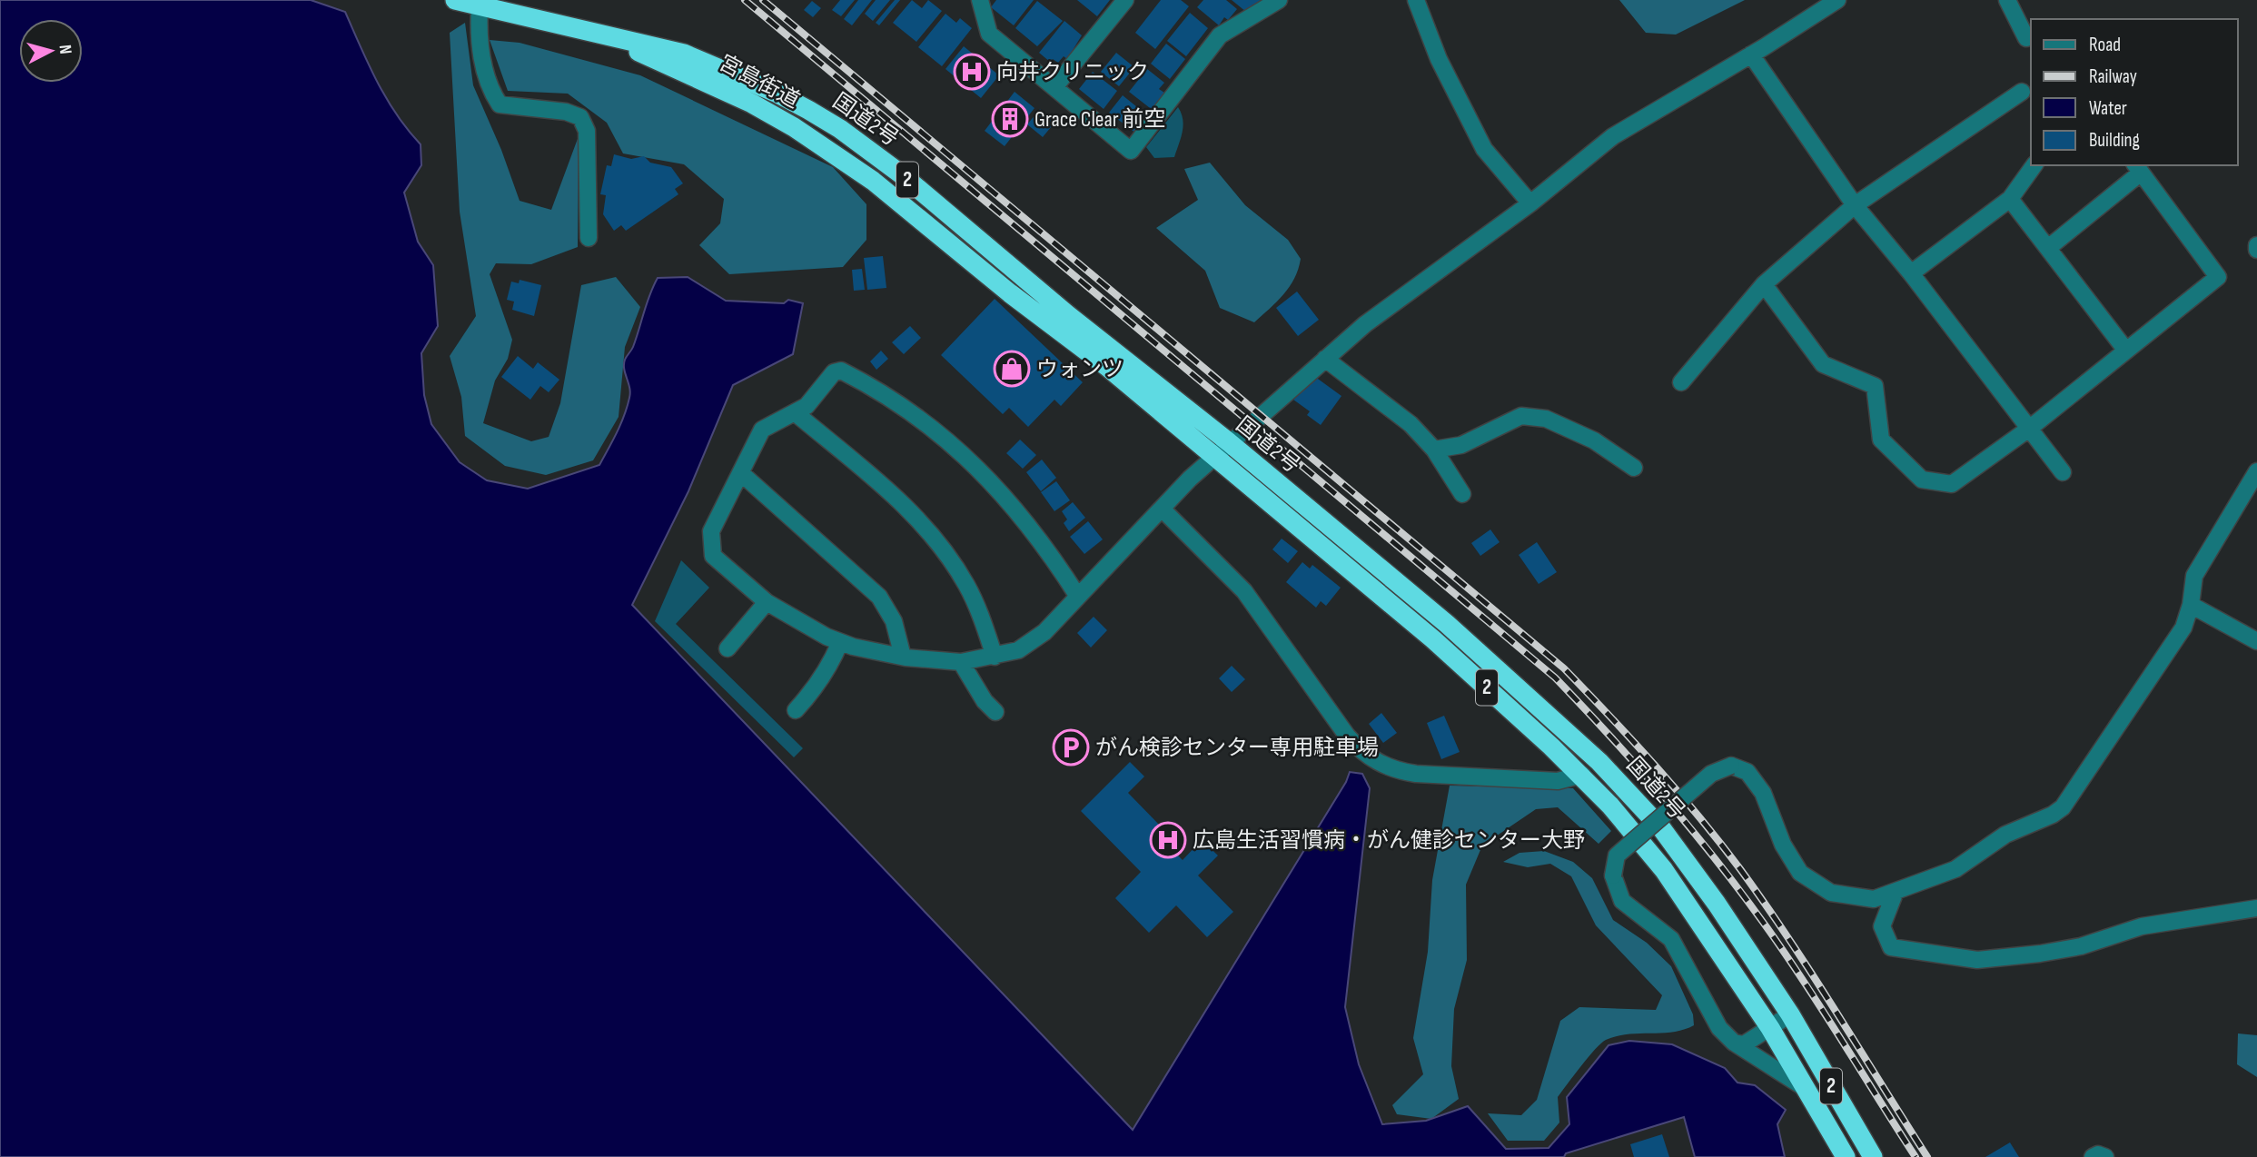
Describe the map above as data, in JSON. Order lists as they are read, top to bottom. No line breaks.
{"streets":{"highway":["宮島街道","国道2号","2"]},"crossings":[["宮島街道","国道2号"]],"places":{"hospital":["向井クリニック","広島生活習慣病・がん健診センター大野"],"building":["Grace Clear 前空"],"shop":["ウォンツ"],"parking":["がん検診センター専用駐車場"]},"legend":["Road","Railway","Water","Building"],"north":"right"}
